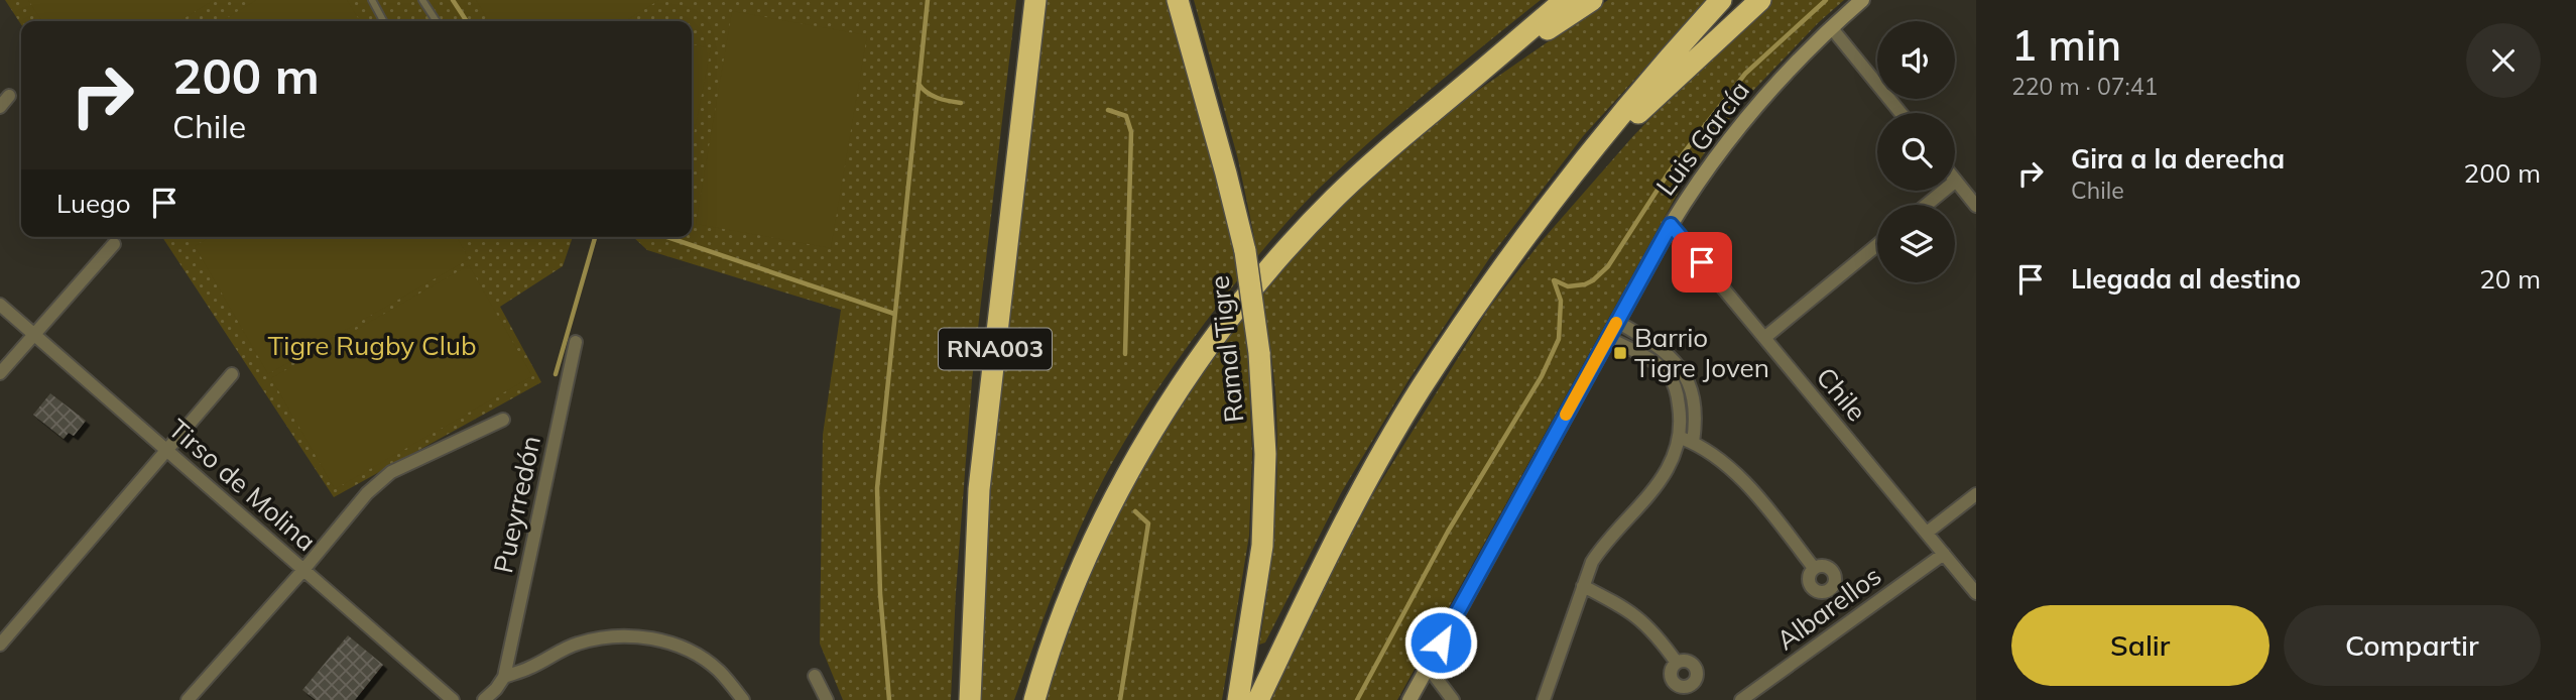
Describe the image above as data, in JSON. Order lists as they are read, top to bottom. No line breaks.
{"streets":{"highway":["RNA003","Ramal Tigre"],"street":["Luis García","Chile","Tirso de Molina","Pueyrredón","Albarellos"]},"crossings":[["Luis García","Chile"],["Chile","Albarellos"]],"parks":["Tigre Rugby Club"],"places":{"transit":["Barrio Tigre Joven"]},"page":{"heading":["1 min","220 m · 07:41"],"turn":["200 m","Chile"],"list":[{"name":"Gira a la derecha","note":"Chile","value":"200 m"},{"name":"Llegada al destino","value":"20 m"}],"then":"Luego","buttons":["Salir","Compartir"]}}
